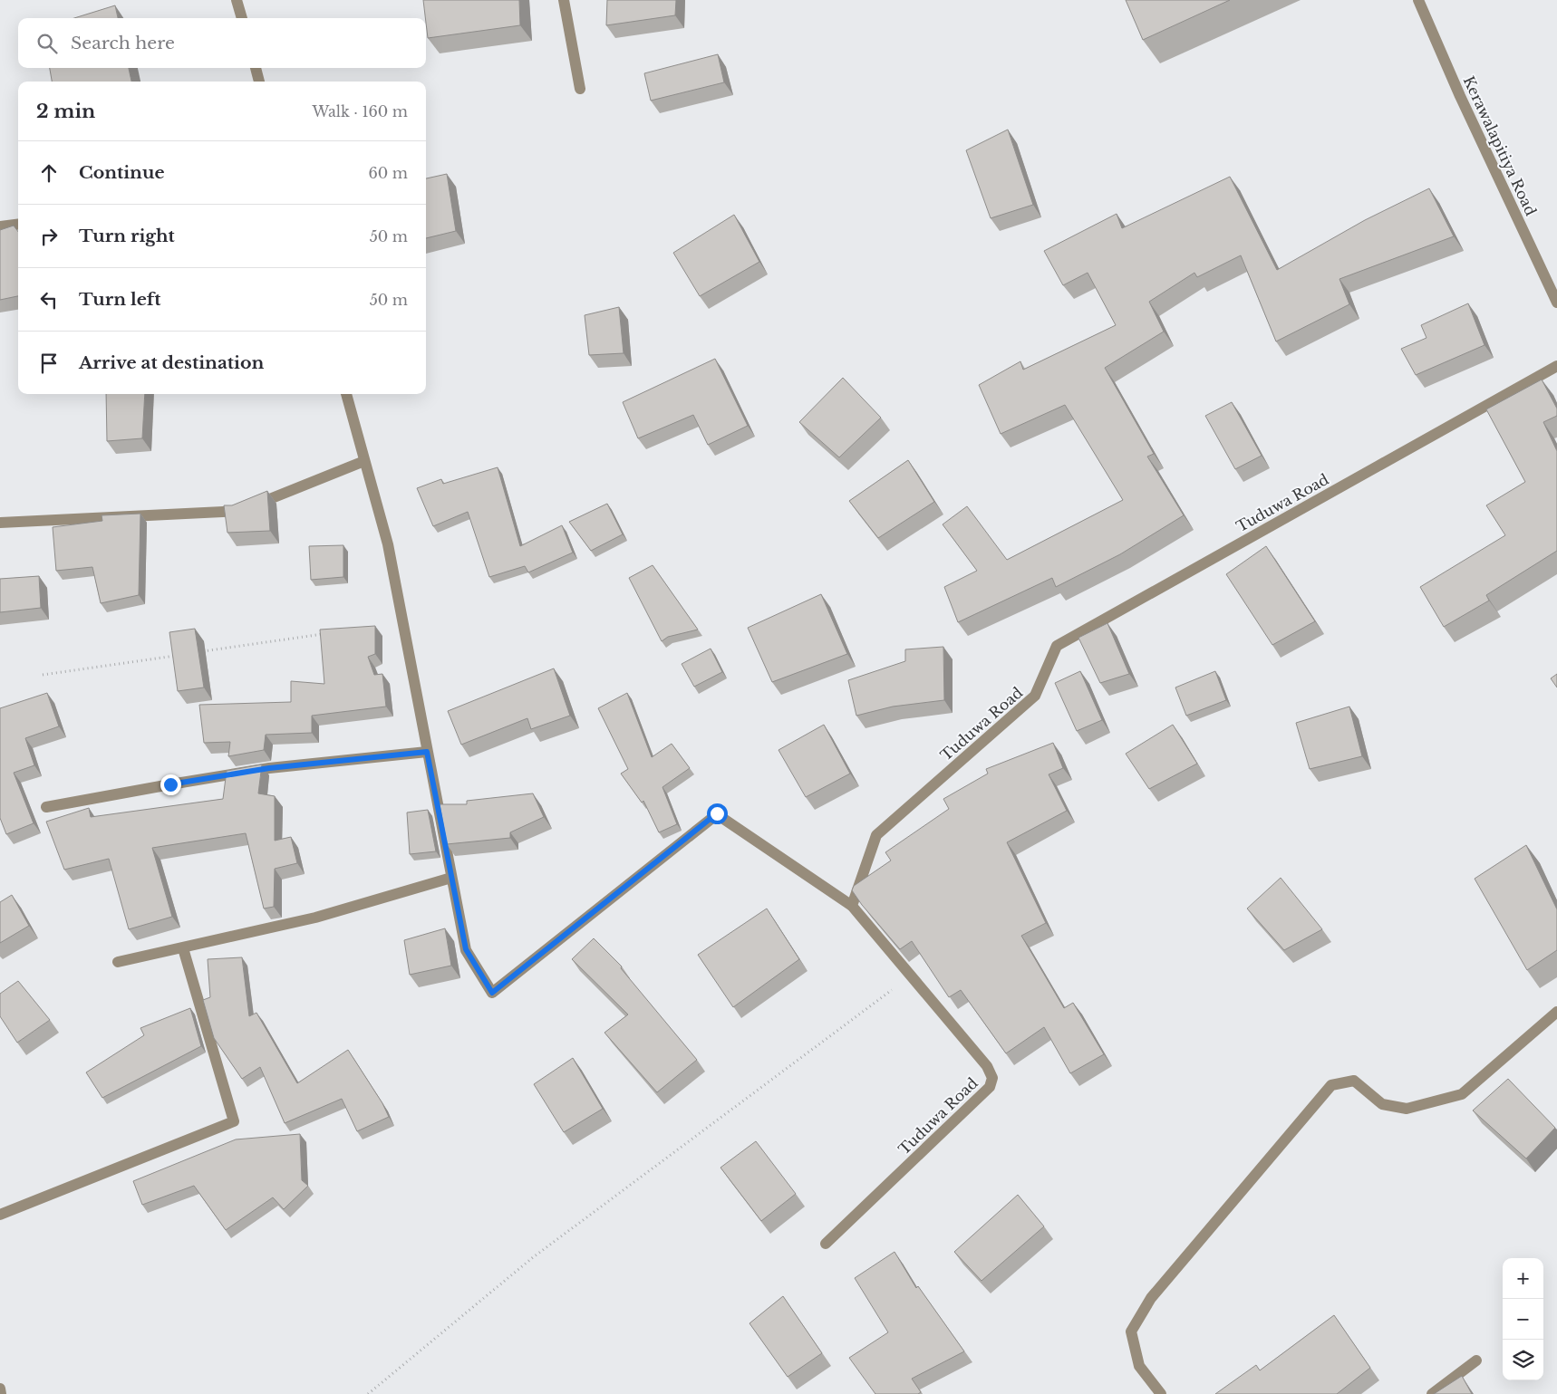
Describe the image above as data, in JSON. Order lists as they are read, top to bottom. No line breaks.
{"streets":{"street":["Kerawalapitiya Road","Tuduwa Road"]},"page":{"search":"Search here","heading":["2 min","Walk · 160 m"],"list":[["Continue","60 m"],["Turn right","50 m"],["Turn left","50 m"],"Arrive at destination"],"map_buttons":["+","−"]}}
